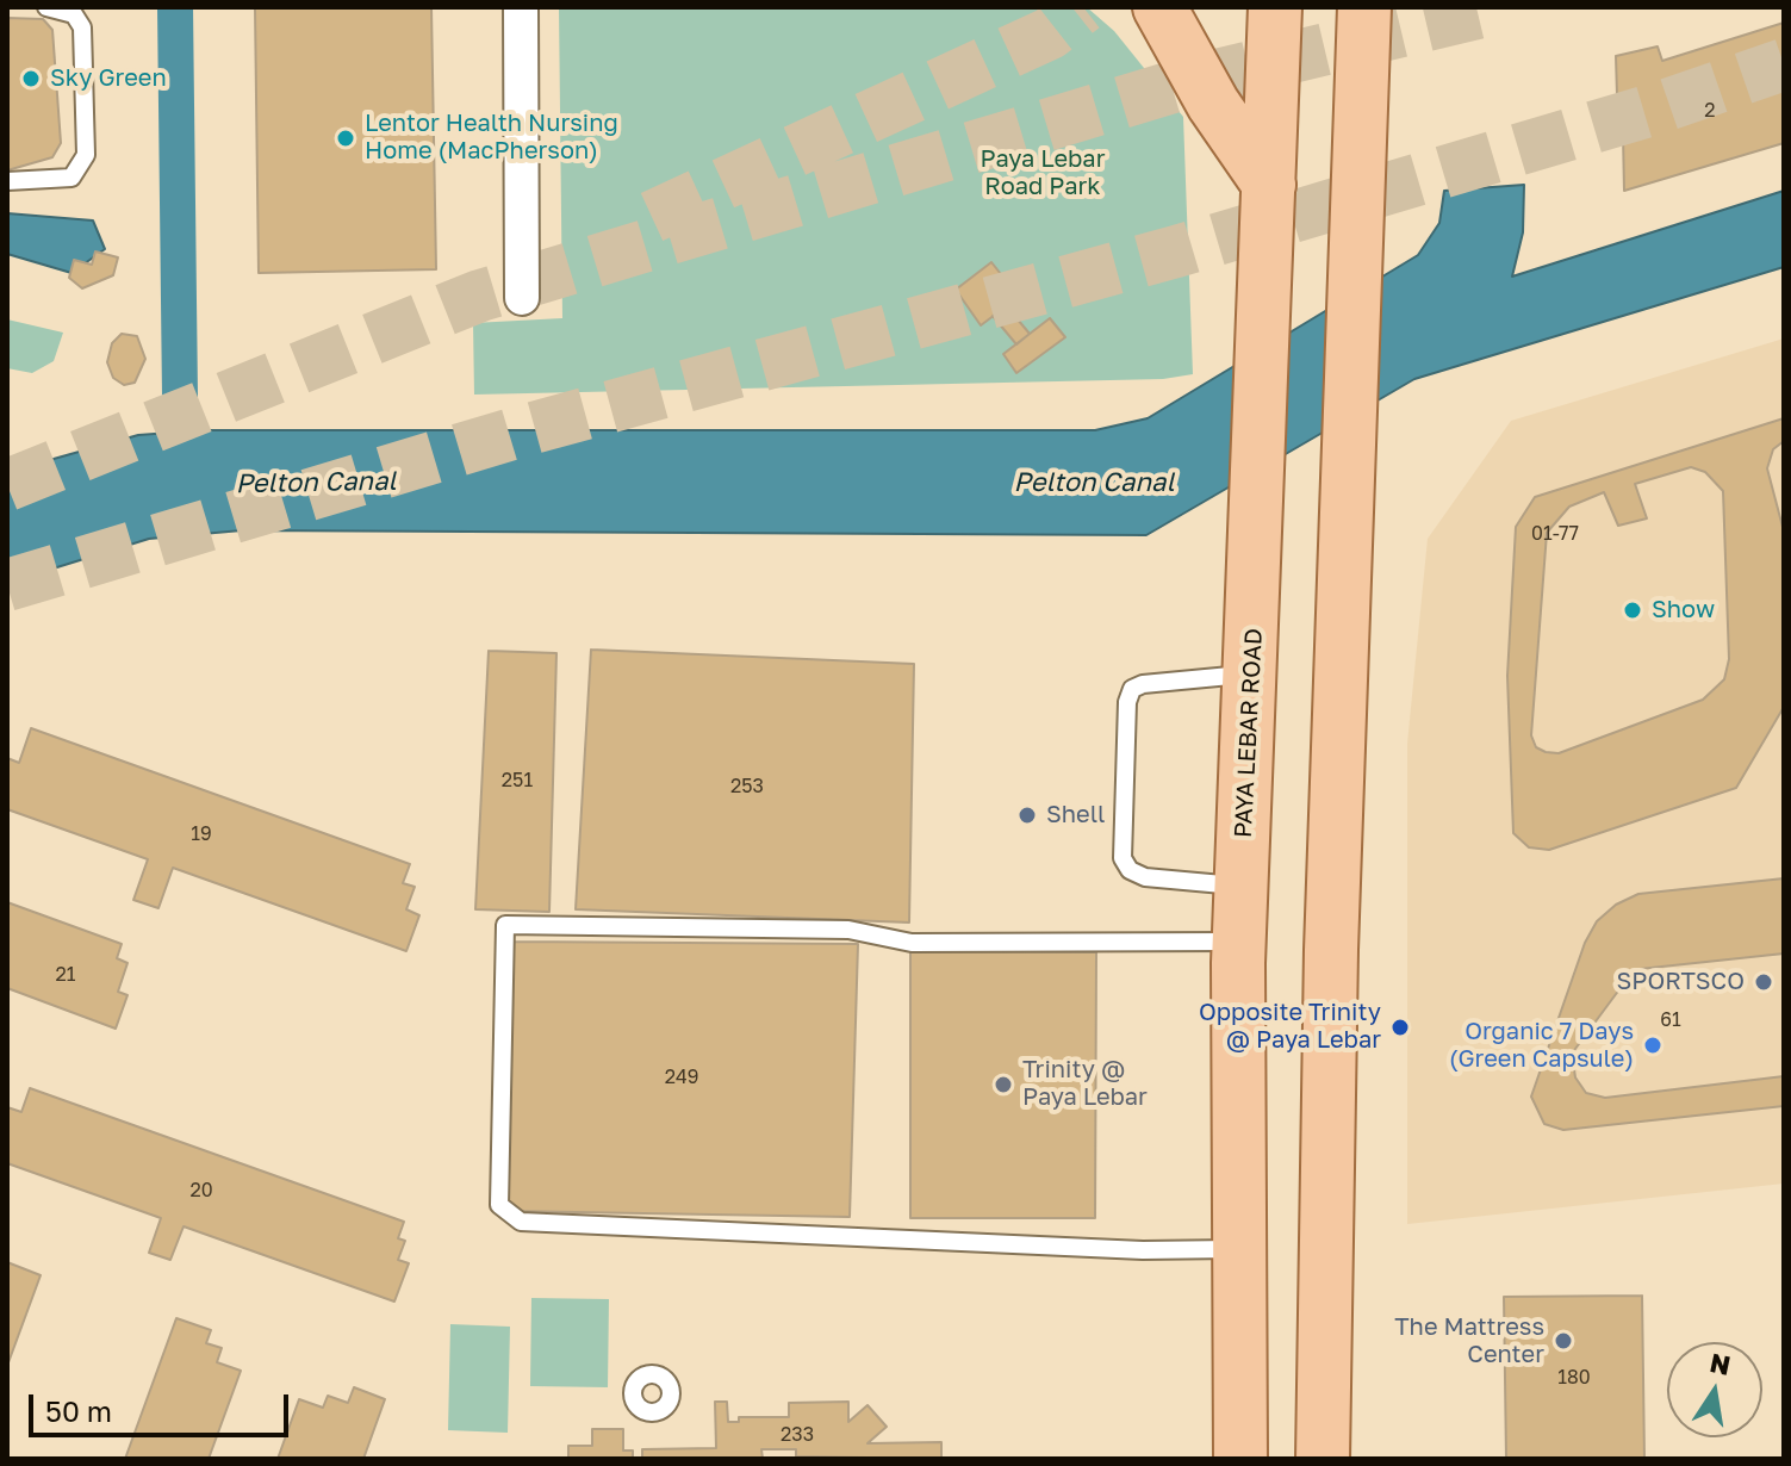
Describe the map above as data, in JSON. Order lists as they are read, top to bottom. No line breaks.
{"streets":{"main road":["PAYA LEBAR ROAD"]},"water":["Pelton Canal"],"parks":["Paya Lebar Road Park"],"places":["Sky Green","Lentor Health Nursing Home (MacPherson)","Show","Shell","SPORTSCO","Opposite Trinity @ Paya Lebar","Organic 7 Days (Green Capsule)","Trinity @ Paya Lebar","The Mattress Center"],"house_numbers":["2","01-77","251","253","19","21","61","249","20","180","233"],"scale_bar":"50 m","north":"top"}
